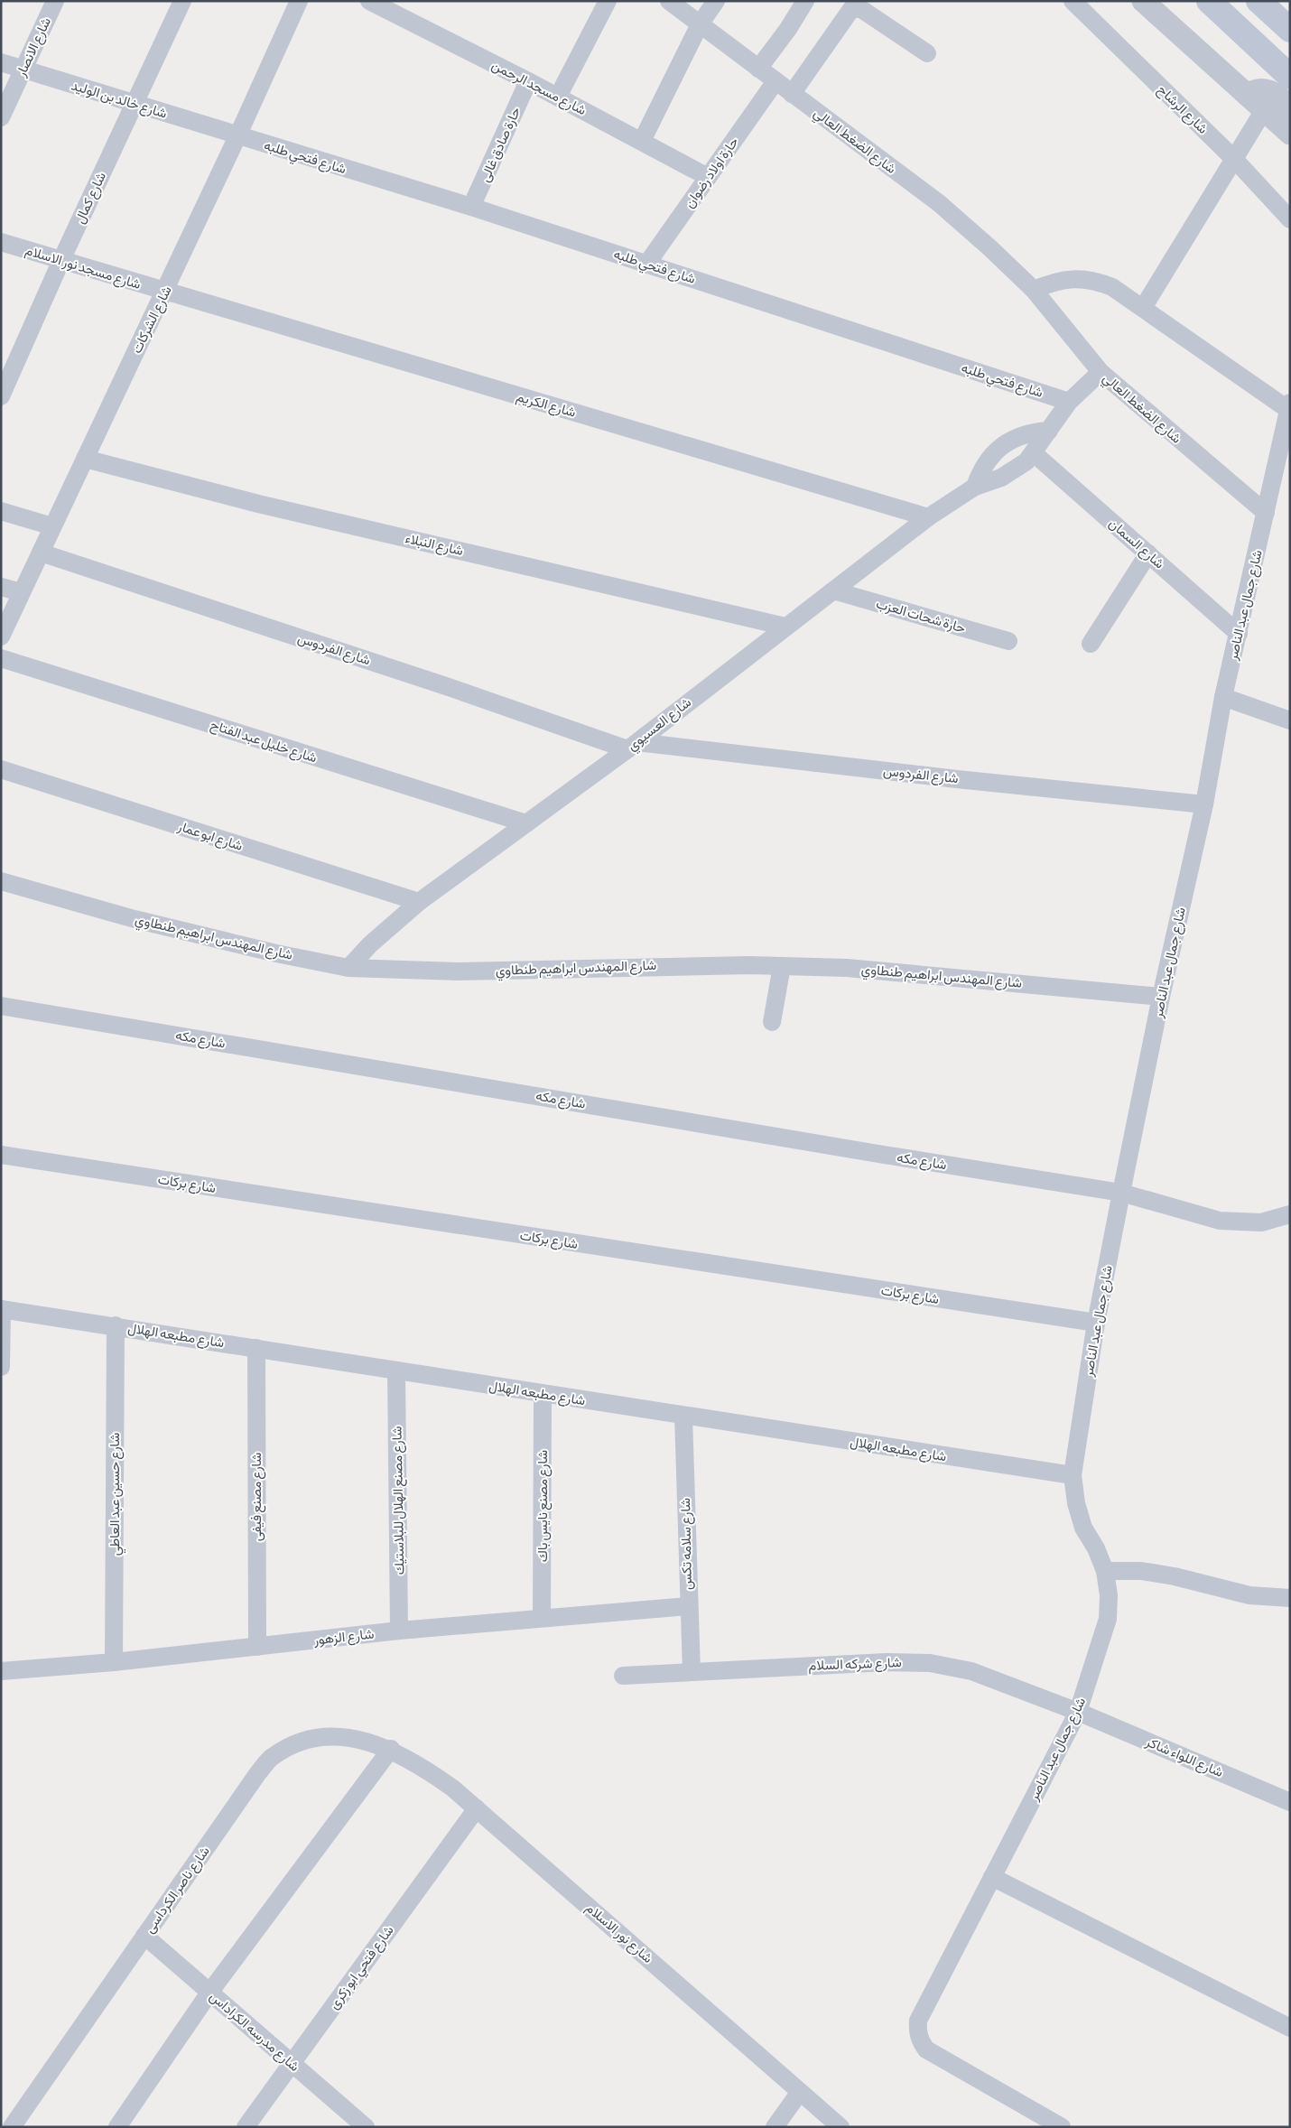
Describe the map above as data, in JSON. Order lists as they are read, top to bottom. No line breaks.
{"streets":{"street":["شارع الانصار","شارع مسجد الرحمن","شارع خالد بن الوليد","شارع الرشاح","شارع الضغط العالي","حارة صادق غالى","شارع فتحي طلبه","حارة اولاد رضوان","شارع كمال","شارع مسجد نور الاسلام","شارع الشركات","شارع الكريم","شارع السمان","شارع النبلاء","شارع جمال عبد الناصر","حارة شحات العزب","شارع الفردوس","شارع العسيوي","شارع خليل عبد الفتاح","شارع ابو عمار","شارع المهندس ابراهيم طنطاوي","شارع مكه","شارع بركات","شارع مطبعه الهلال","شارع حسين عبد العاطي","شارع مصنع فيفى","شارع مصنع الهلال للبلاستيك","شارع مصنع نايس باك","شارع سلامه تكس","شارع الزهور","شارع شركه السلام","شارع اللواء شاكر","شارع ناصر الكرداسى","شارع نور الاسلام","شارع فتحي ابو زكرى","شارع مدرسه الكراداس"]},"crossings":[["شارع الانصار","شارع خالد بن الوليد"],["شارع مسجد الرحمن","حارة صادق غالى"],["شارع مسجد الرحمن","حارة اولاد رضوان"],["شارع خالد بن الوليد","شارع فتحي طلبه"],["شارع خالد بن الوليد","شارع كمال"],["شارع خالد بن الوليد","شارع الشركات"],["شارع الضغط العالي","حارة اولاد رضوان"],["شارع الضغط العالي","شارع جمال عبد الناصر"],["شارع الضغط العالي","شارع العسيوي"],["حارة صادق غالى","شارع فتحي طلبه"],["شارع فتحي طلبه","حارة اولاد رضوان"],["شارع فتحي طلبه","شارع الشركات"],["شارع فتحي طلبه","شارع العسيوي"],["شارع كمال","شارع مسجد نور الاسلام"],["شارع مسجد نور الاسلام","شارع الشركات"],["شارع مسجد نور الاسلام","شارع الكريم"],["شارع الشركات","شارع الكريم"],["شارع الشركات","شارع النبلاء"],["شارع الشركات","شارع الفردوس"],["شارع الكريم","شارع العسيوي"],["شارع السمان","شارع جمال عبد الناصر"],["شارع السمان","شارع العسيوي"],["شارع النبلاء","شارع العسيوي"],["شارع جمال عبد الناصر","شارع الفردوس"],["شارع جمال عبد الناصر","شارع المهندس ابراهيم طنطاوي"],["شارع جمال عبد الناصر","شارع مكه"],["شارع جمال عبد الناصر","شارع بركات"],["شارع جمال عبد الناصر","شارع مطبعه الهلال"],["شارع جمال عبد الناصر","شارع شركه السلام"],["شارع جمال عبد الناصر","شارع اللواء شاكر"],["حارة شحات العزب","شارع العسيوي"],["شارع الفردوس","شارع العسيوي"],["شارع العسيوي","شارع خليل عبد الفتاح"],["شارع العسيوي","شارع ابو عمار"],["شارع العسيوي","شارع المهندس ابراهيم طنطاوي"],["شارع مطبعه الهلال","شارع حسين عبد العاطي"],["شارع مطبعه الهلال","شارع مصنع فيفى"],["شارع مطبعه الهلال","شارع مصنع الهلال للبلاستيك"],["شارع مطبعه الهلال","شارع مصنع نايس باك"],["شارع مطبعه الهلال","شارع سلامه تكس"],["شارع حسين عبد العاطي","شارع الزهور"],["شارع مصنع فيفى","شارع الزهور"],["شارع مصنع الهلال للبلاستيك","شارع الزهور"],["شارع مصنع نايس باك","شارع الزهور"],["شارع سلامه تكس","شارع الزهور"],["شارع سلامه تكس","شارع شركه السلام"],["شارع شركه السلام","شارع اللواء شاكر"],["شارع ناصر الكرداسى","شارع نور الاسلام"],["شارع ناصر الكرداسى","شارع مدرسه الكراداس"],["شارع نور الاسلام","شارع فتحي ابو زكرى"],["شارع فتحي ابو زكرى","شارع مدرسه الكراداس"]]}
